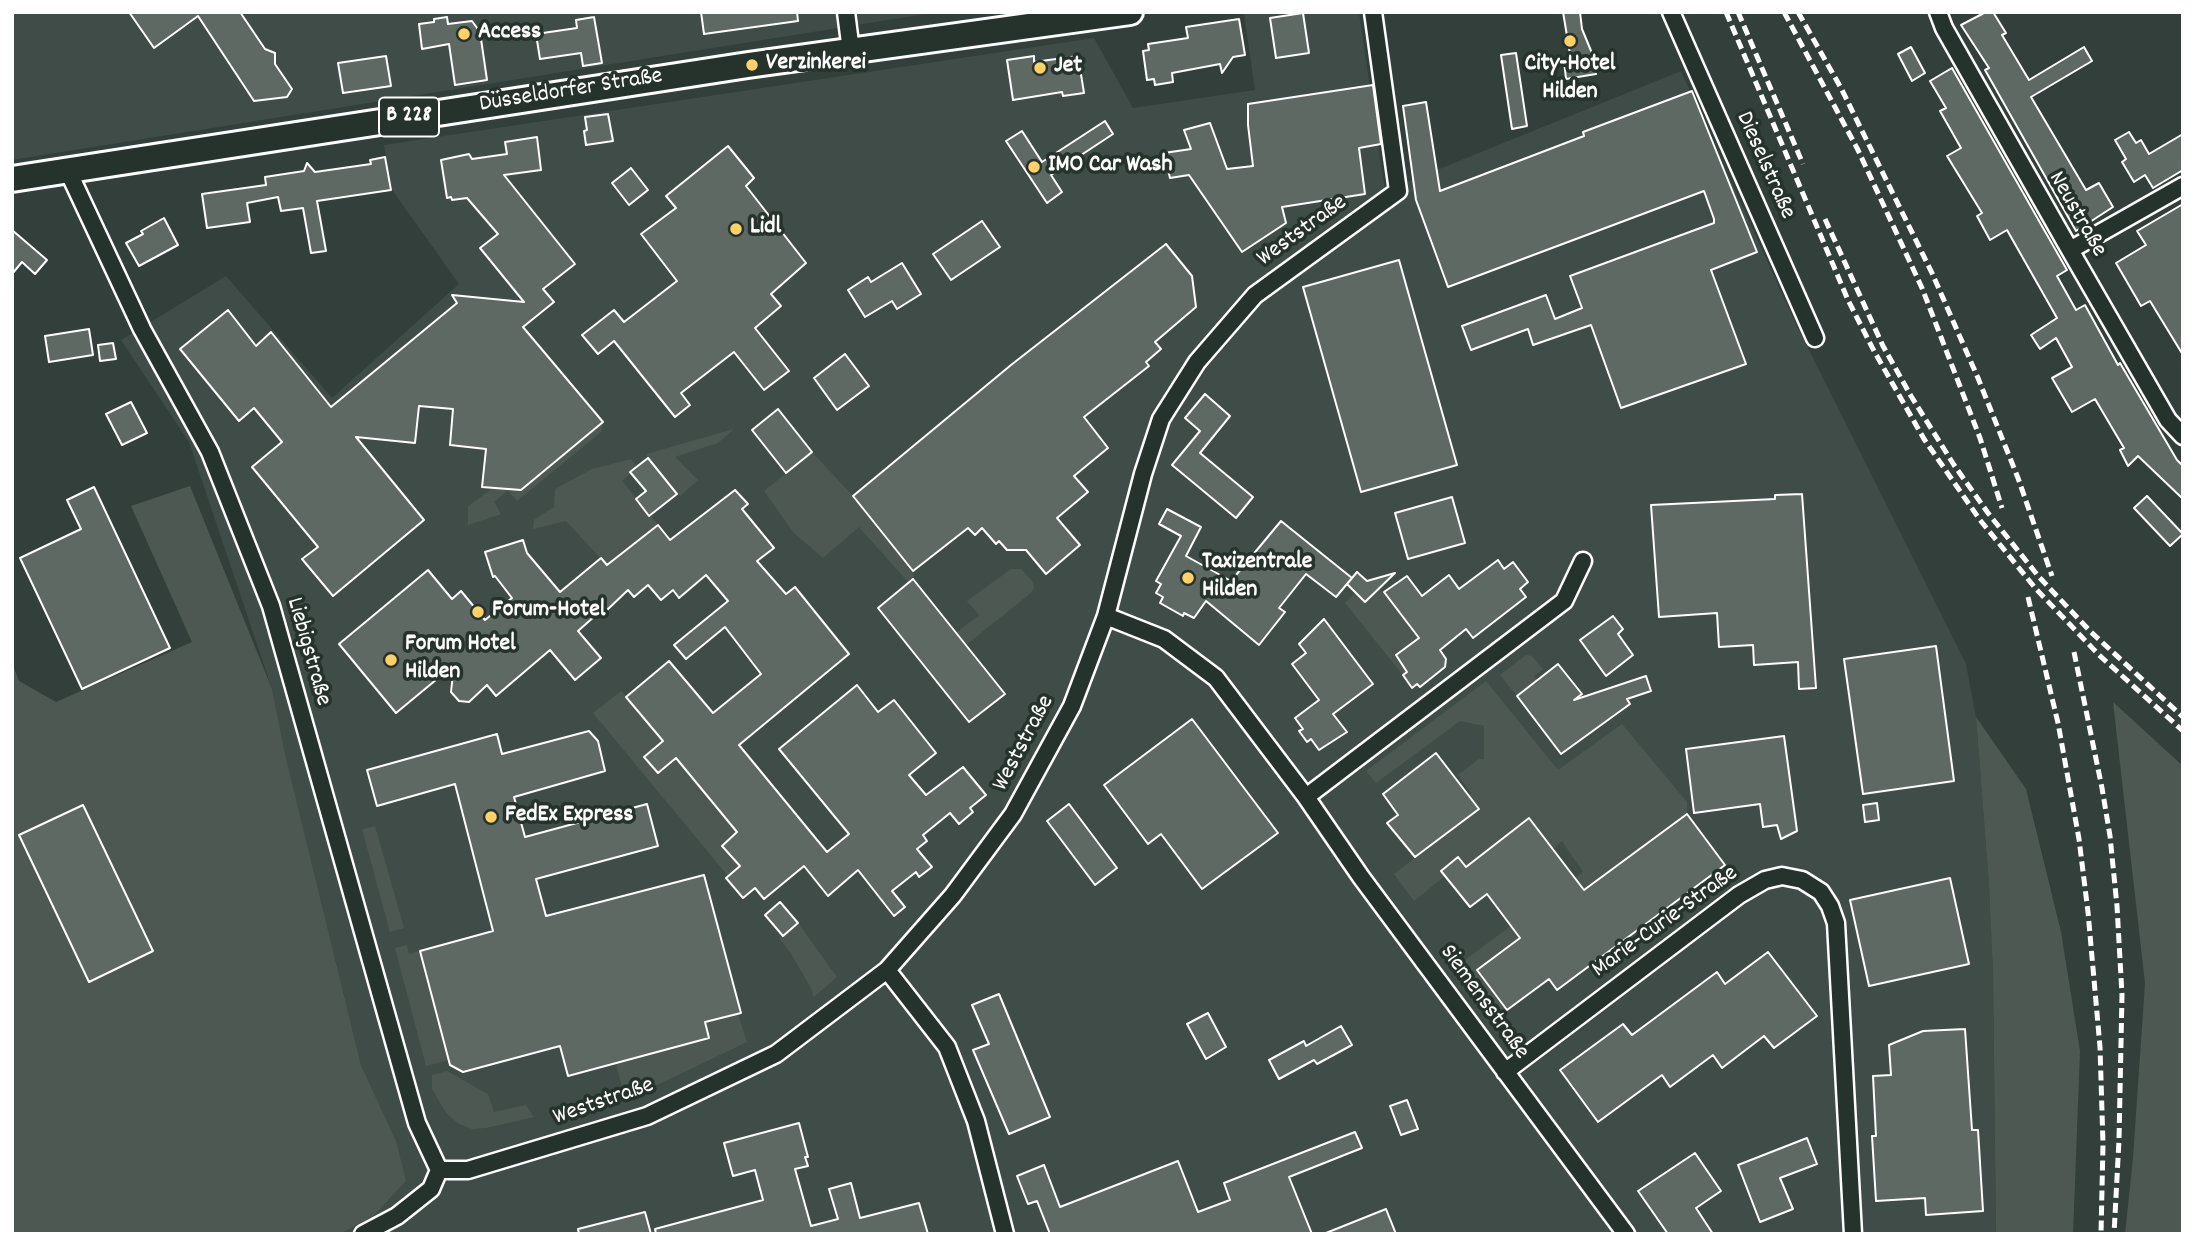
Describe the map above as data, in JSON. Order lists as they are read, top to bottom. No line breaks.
{"streets":{"main road":["Düsseldorfer Straße","B 228"],"street":["Dieselstraße","Neustraße","Weststraße","Liebigstraße","Marie-Curie-Straße","Siemensstraße"]},"crossings":[["Düsseldorfer Straße","Liebigstraße"],["Weststraße","Liebigstraße"],["Weststraße","Siemensstraße"],["Marie-Curie-Straße","Siemensstraße"]],"places":["Access","City-Hotel Hilden","Verzinkerei","Jet","IMO Car Wash","Lidl","Taxizentrale Hilden","Forum-Hotel","Forum Hotel Hilden","FedEx Express"]}
